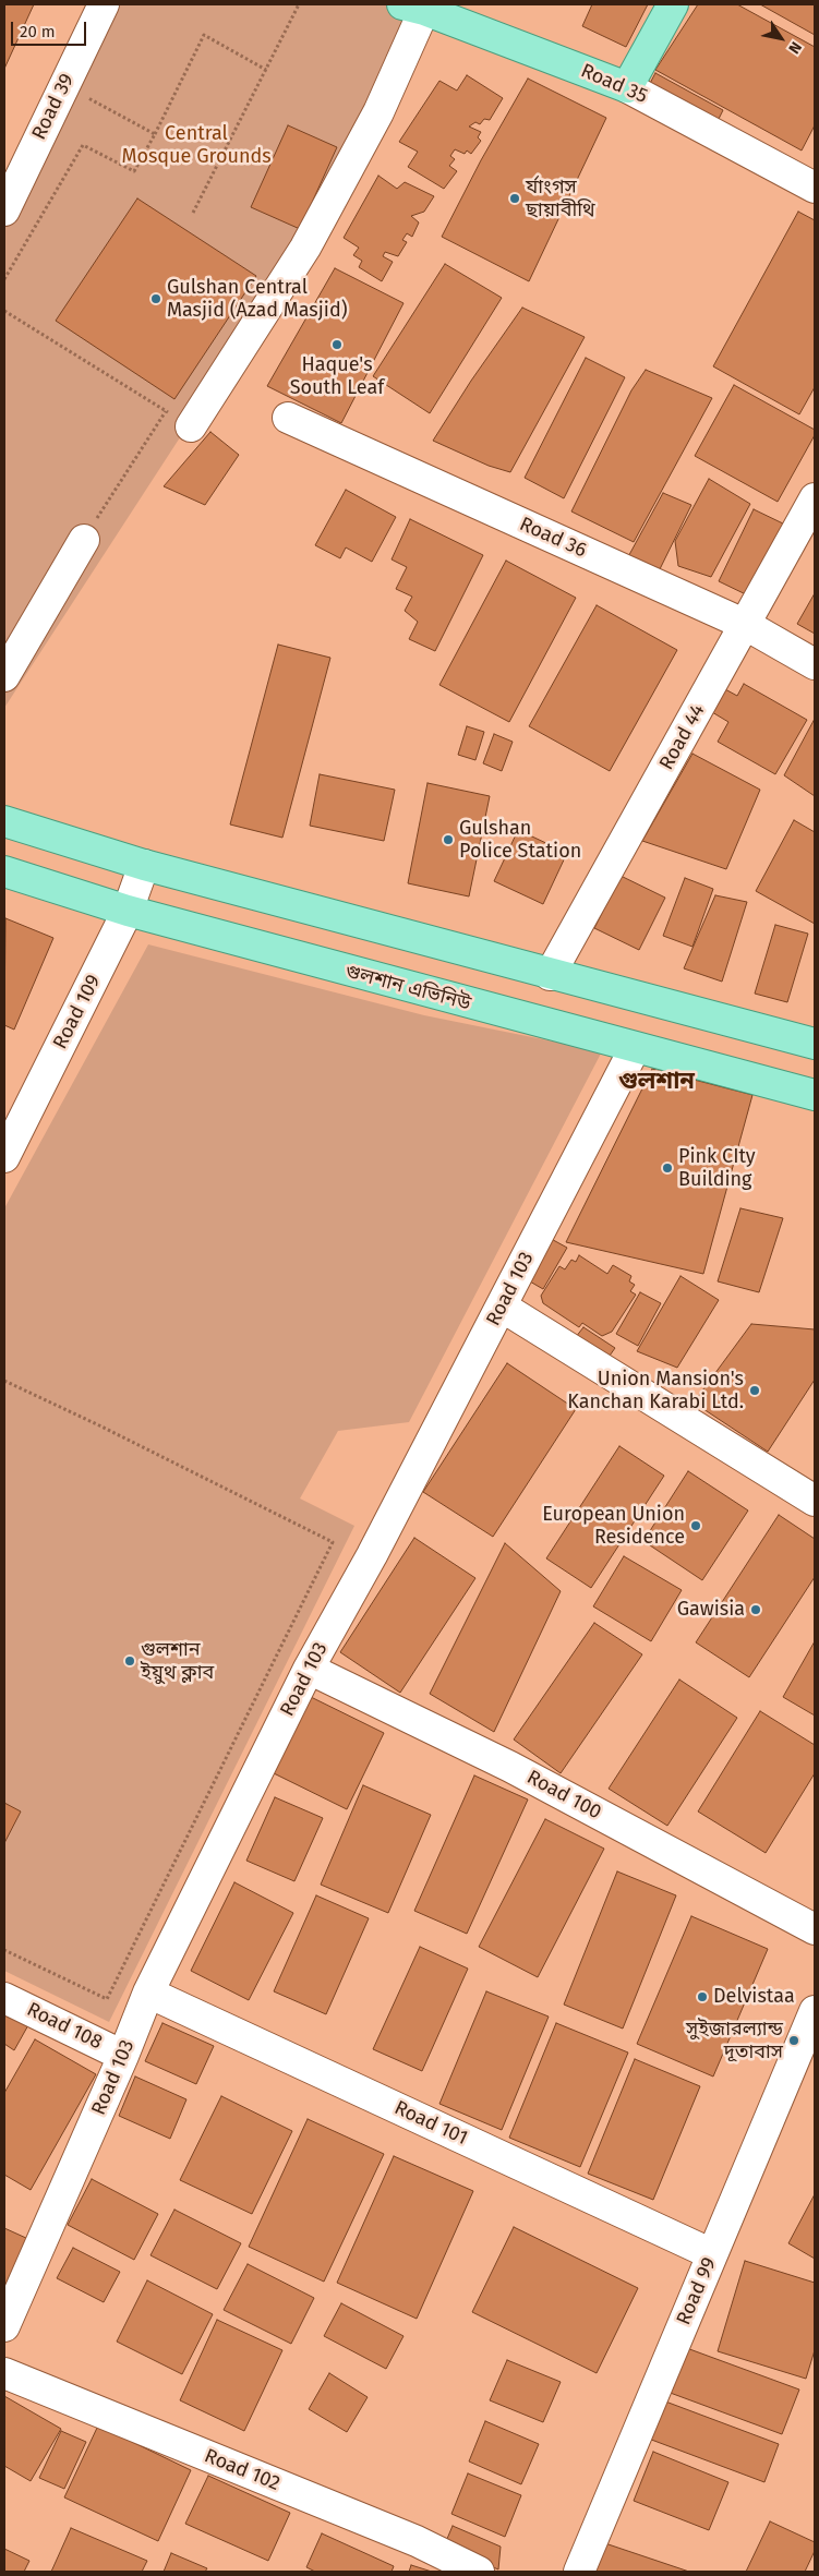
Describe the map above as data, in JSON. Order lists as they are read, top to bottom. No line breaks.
{"streets":{"main road":["Road 35","গুলশান এভিনিউ"],"street":["Road 39","Road 36","Road 44","Road 109","Road 103","Road 100","Road 108","Road 101","Road 99","Road 102"]},"crossings":[["Road 36","Road 44"],["গুলশান এভিনিউ","Road 109"],["গুলশান এভিনিউ","Road 103"],["Road 103","Road 100"],["Road 103","Road 108"],["Road 103","Road 101"],["Road 101","Road 99"]],"districts":["গুলশান"],"parks":["Central Mosque Grounds"],"places":["র্যাংগস ছায়াবীথি","Gulshan Central Masjid (Azad Masjid)","Haque's South Leaf","Gulshan Police Station","Pink CIty Building","Union Mansion's Kanchan Karabi Ltd.","European Union Residence","Gawisia","গুলশান ইয়ুথ ক্লাব","Delvistaa","সুইজারল্যান্ড দূতাবাস"],"scale_bar":"20 m","north":"bottom right"}
